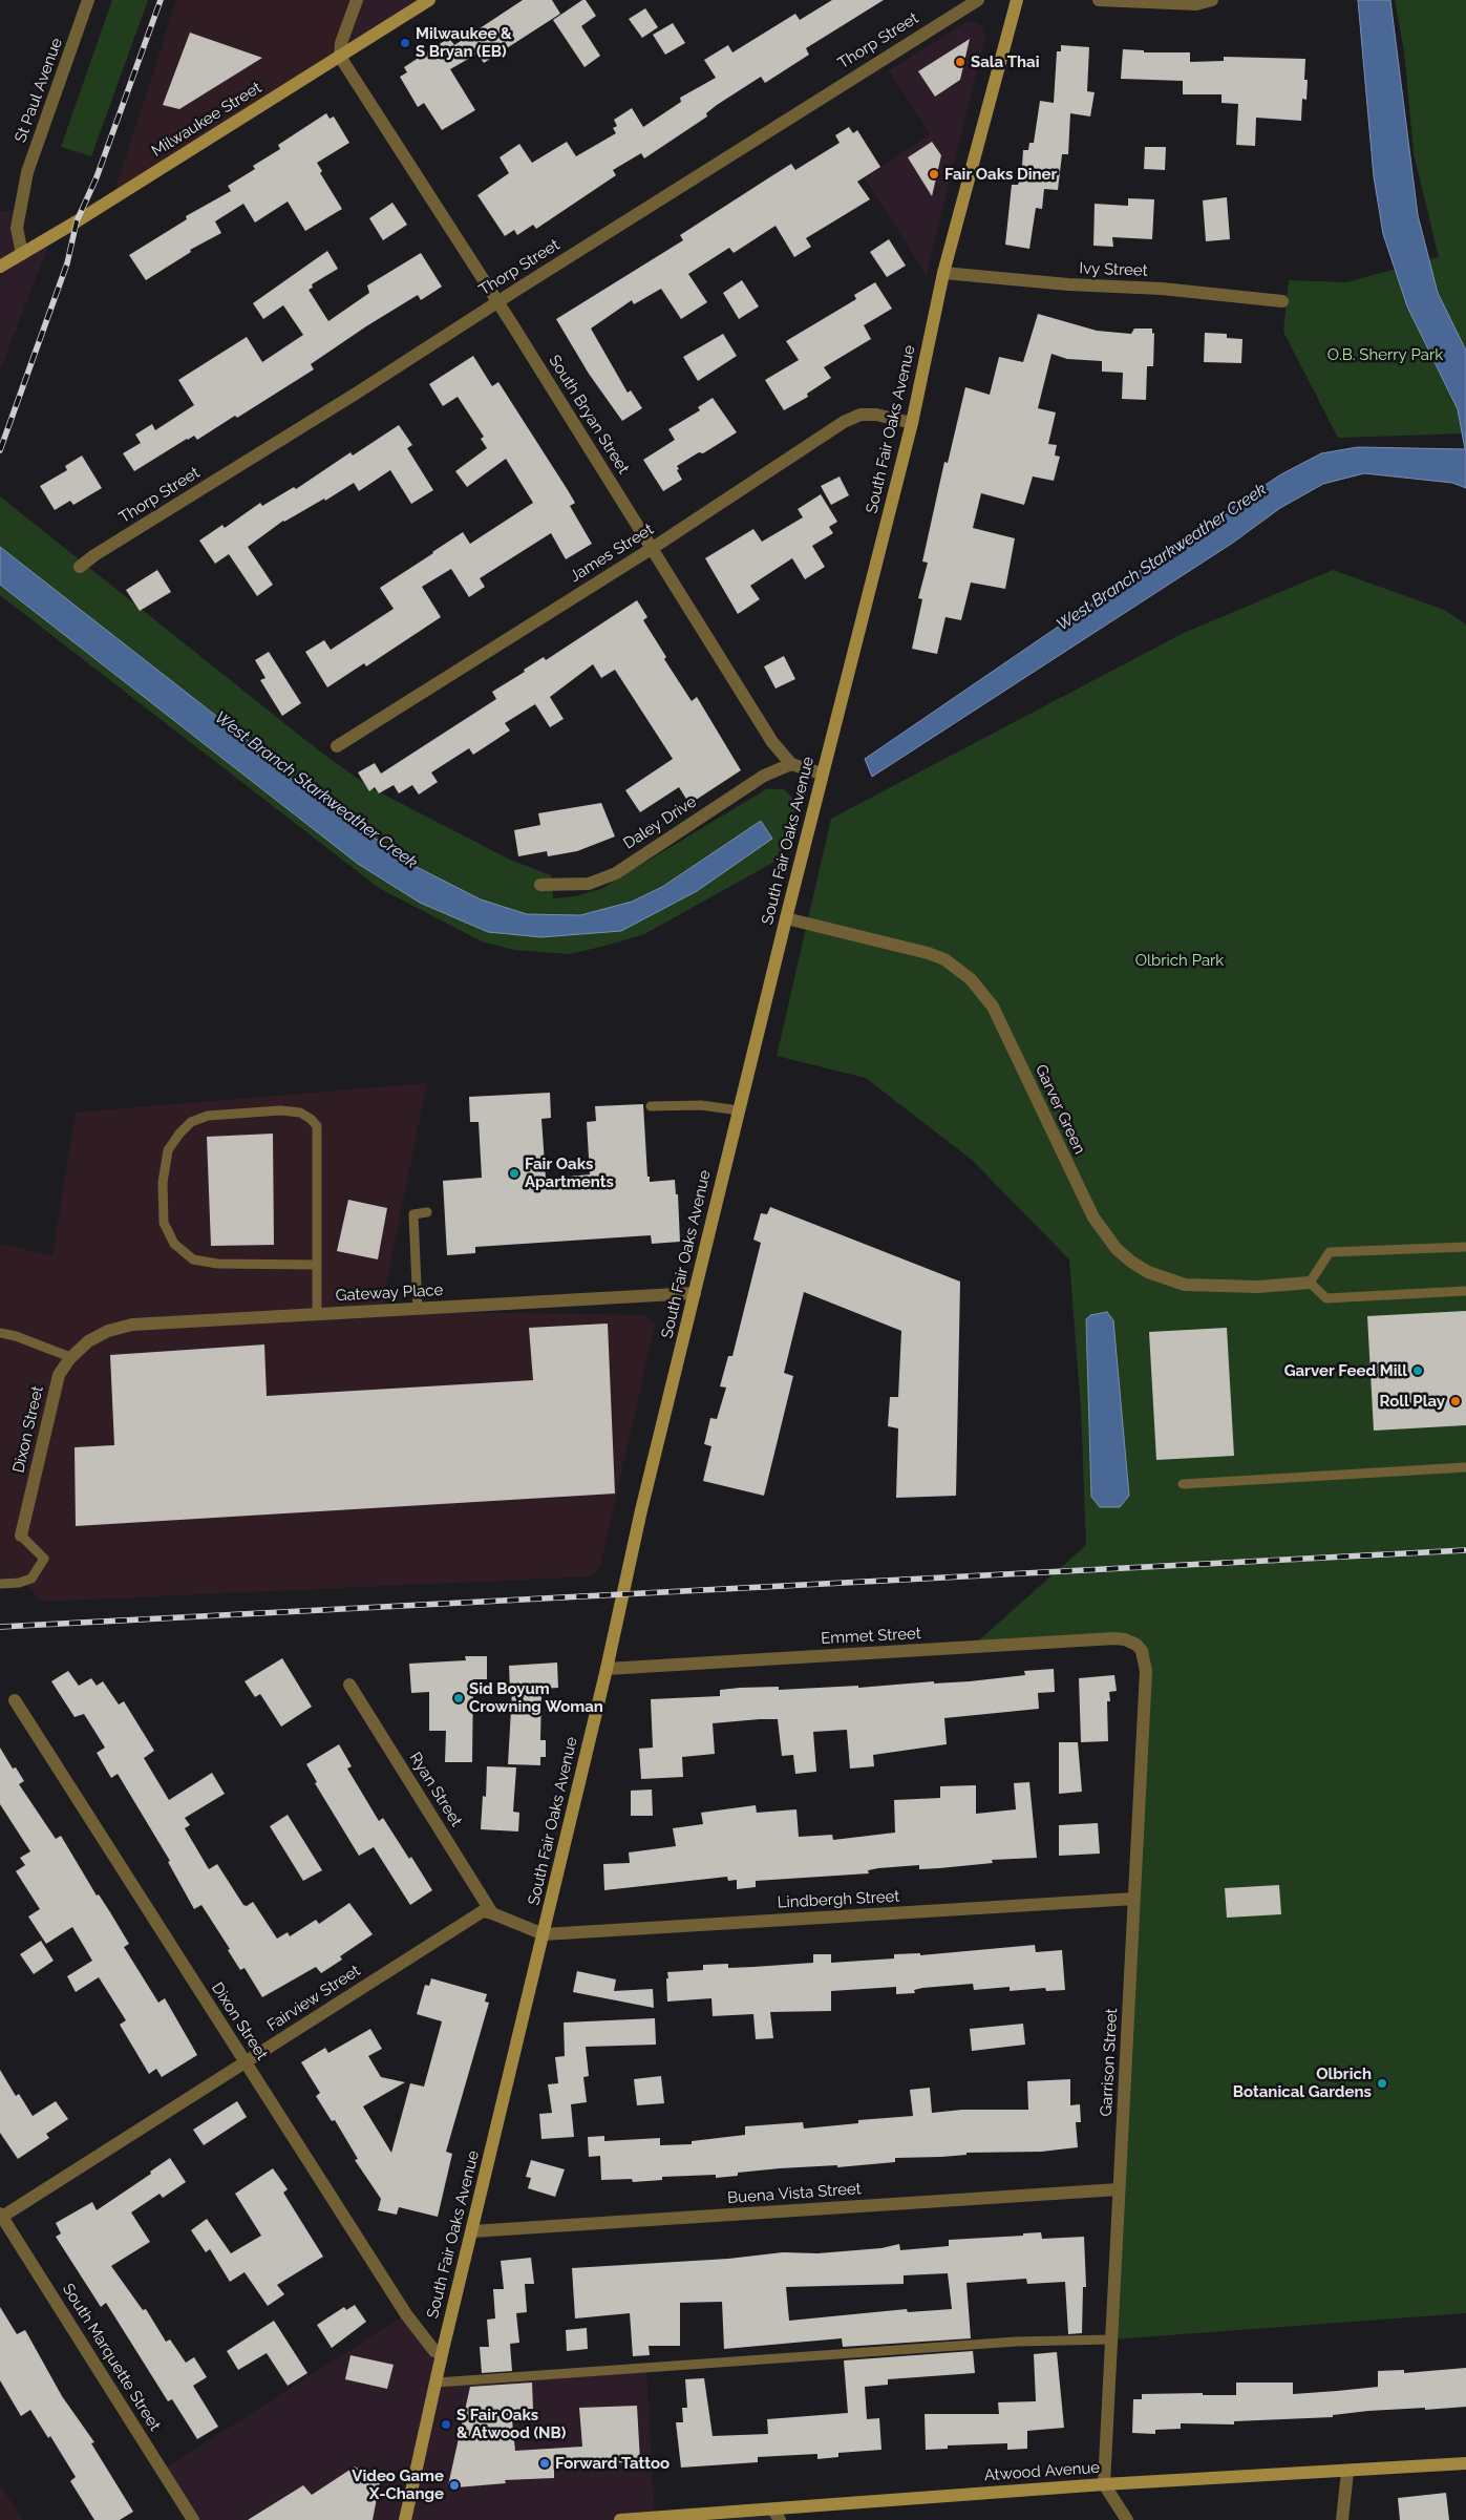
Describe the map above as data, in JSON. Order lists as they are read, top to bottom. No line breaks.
{"streets":{"street":["Thorp Street","St Paul Avenue","Milwaukee Street","Ivy Street","South Bryan Street","South Fair Oaks Avenue","James Street","Daley Drive","Garver Green","Gateway Place","Dixon Street","Emmet Street","Ryan Street","Lindbergh Street","Fairview Street","Garrison Street","Buena Vista Street","South Marquette Street","Atwood Avenue"]},"crossings":[["Thorp Street","South Bryan Street"],["St Paul Avenue","Milwaukee Street"],["Milwaukee Street","South Bryan Street"],["Ivy Street","South Fair Oaks Avenue"],["South Bryan Street","James Street"],["South Bryan Street","Daley Drive"],["South Fair Oaks Avenue","James Street"],["South Fair Oaks Avenue","Garver Green"],["South Fair Oaks Avenue","Gateway Place"],["South Fair Oaks Avenue","Dixon Street"],["South Fair Oaks Avenue","Emmet Street"],["South Fair Oaks Avenue","Lindbergh Street"],["South Fair Oaks Avenue","Buena Vista Street"],["Gateway Place","Dixon Street"],["Dixon Street","Fairview Street"],["Emmet Street","Garrison Street"],["Ryan Street","Fairview Street"],["Lindbergh Street","Garrison Street"],["Fairview Street","South Marquette Street"],["Garrison Street","Buena Vista Street"],["Garrison Street","Atwood Avenue"]],"water":["West Branch Starkweather Creek"],"parks":["O.B. Sherry Park","Olbrich Park"],"places":["Milwaukee & S Bryan (EB)","Sala Thai","Fair Oaks Diner","Fair Oaks Apartments","Garver Feed Mill","Roll Play","Sid Boyum Crowning Woman","Olbrich Botanical Gardens","S Fair Oaks & Atwood (NB)","Forward Tattoo","Video Game X-Change"]}
